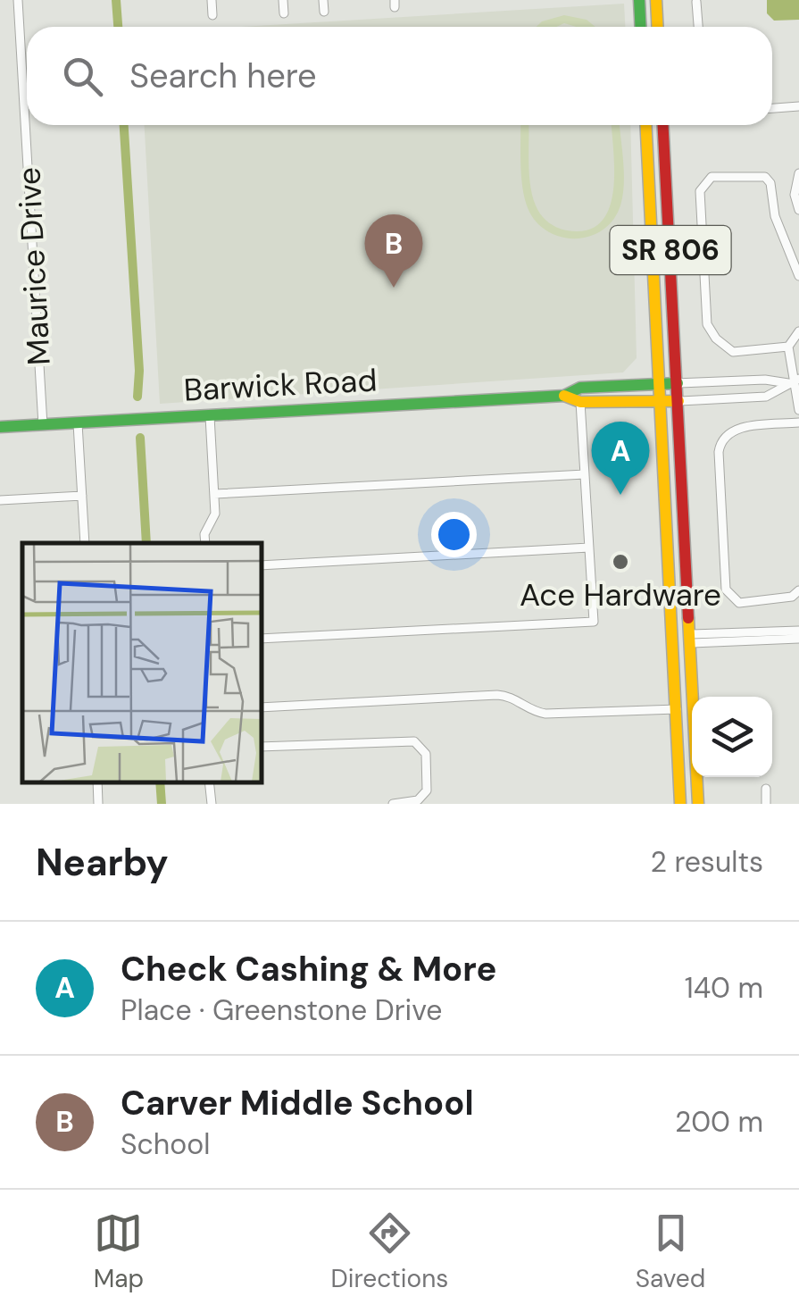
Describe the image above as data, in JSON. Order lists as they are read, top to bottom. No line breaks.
{"streets":{"main road":["SR 806","Barwick Road"],"street":["Maurice Drive"]},"crossings":[["SR 806","Barwick Road"],["Maurice Drive","Barwick Road"]],"places":["Ace Hardware"],"page":{"search":"Search here","pins":["B","A"],"heading":["Nearby","2 results"],"list":[{"mark":"A","name":"Check Cashing & More","note":"Place · Greenstone Drive","value":"140 m"},{"mark":"B","name":"Carver Middle School","note":"School","value":"200 m"}],"nav":["Map","Directions","Saved"]}}
